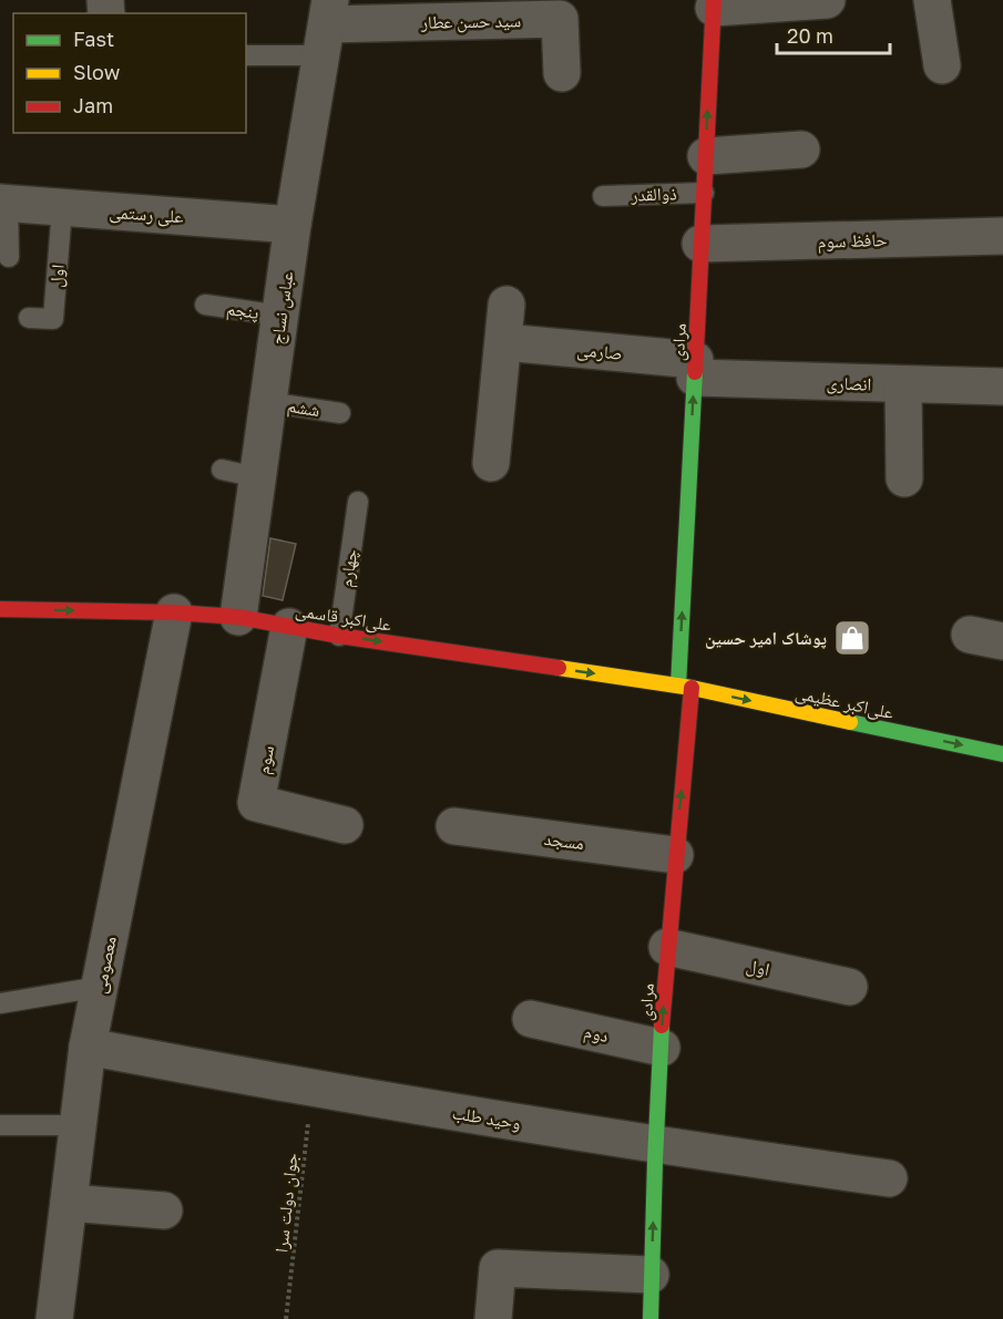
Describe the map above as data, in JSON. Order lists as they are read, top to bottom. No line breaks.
{"streets":{"street":["سید حسن عطار","علی رستمی","حافظ سوم","اول","عباس نساج","مرادی","صارمی","انصاری","علی‌اکبر قاسمی","علی‌اکبر عظیمی","سوم","مسجد","معصومی","دوم","وحید طلب"],"lane":["ذوالقدر","پنجم","ششم","چهارم"],"path":["جوان دولت سرا"]},"crossings":[["سید حسن عطار","عباس نساج"],["ذوالقدر","مرادی"],["علی رستمی","اول"],["علی رستمی","عباس نساج"],["حافظ سوم","مرادی"],["اول","مرادی"],["عباس نساج","پنجم"],["عباس نساج","ششم"],["عباس نساج","علی‌اکبر قاسمی"],["مرادی","صارمی"],["مرادی","انصاری"],["مرادی","علی‌اکبر قاسمی"],["مرادی","علی‌اکبر عظیمی"],["مرادی","مسجد"],["مرادی","دوم"],["مرادی","وحید طلب"],["صارمی","انصاری"],["چهارم","علی‌اکبر قاسمی"],["علی‌اکبر قاسمی","علی‌اکبر عظیمی"],["علی‌اکبر قاسمی","سوم"],["علی‌اکبر قاسمی","معصومی"],["معصومی","وحید طلب"],["وحید طلب","جوان دولت سرا"]],"one_way":["مرادی","علی‌اکبر قاسمی","علی‌اکبر عظیمی"],"places":{"shop":["پوشاک امیر حسین"]},"legend":["Fast","Slow","Jam"],"scale_bar":"20 m"}
